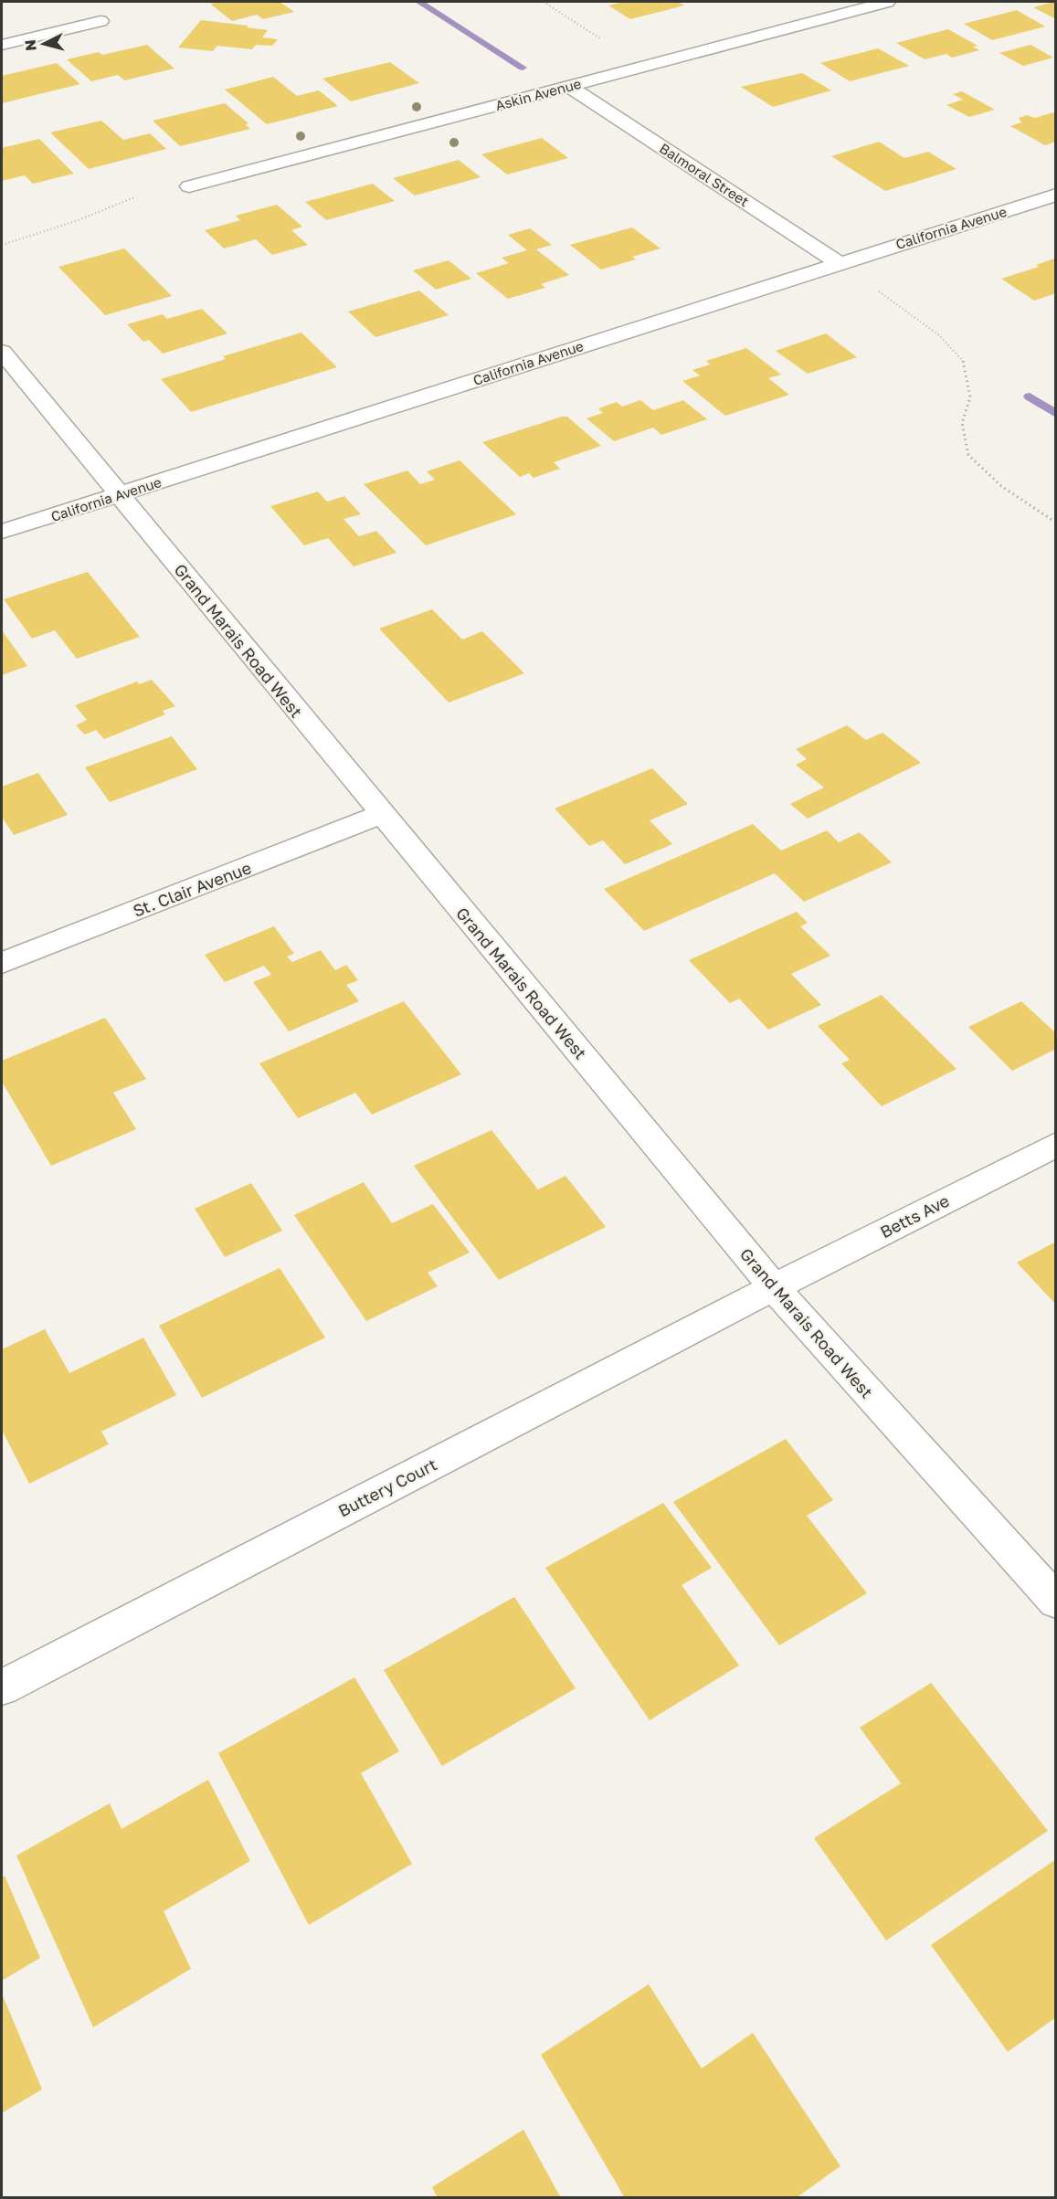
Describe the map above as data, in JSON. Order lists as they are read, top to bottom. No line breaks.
{"streets":{"street":["Askin Avenue","Balmoral Street","California Avenue","Grand Marais Road West","St. Clair Avenue","Betts Ave","Buttery Court"]},"crossings":[["Askin Avenue","Balmoral Street"],["Balmoral Street","California Avenue"],["California Avenue","Grand Marais Road West"],["Grand Marais Road West","St. Clair Avenue"],["Grand Marais Road West","Betts Ave"],["Grand Marais Road West","Buttery Court"],["Betts Ave","Buttery Court"]],"north":"left"}
